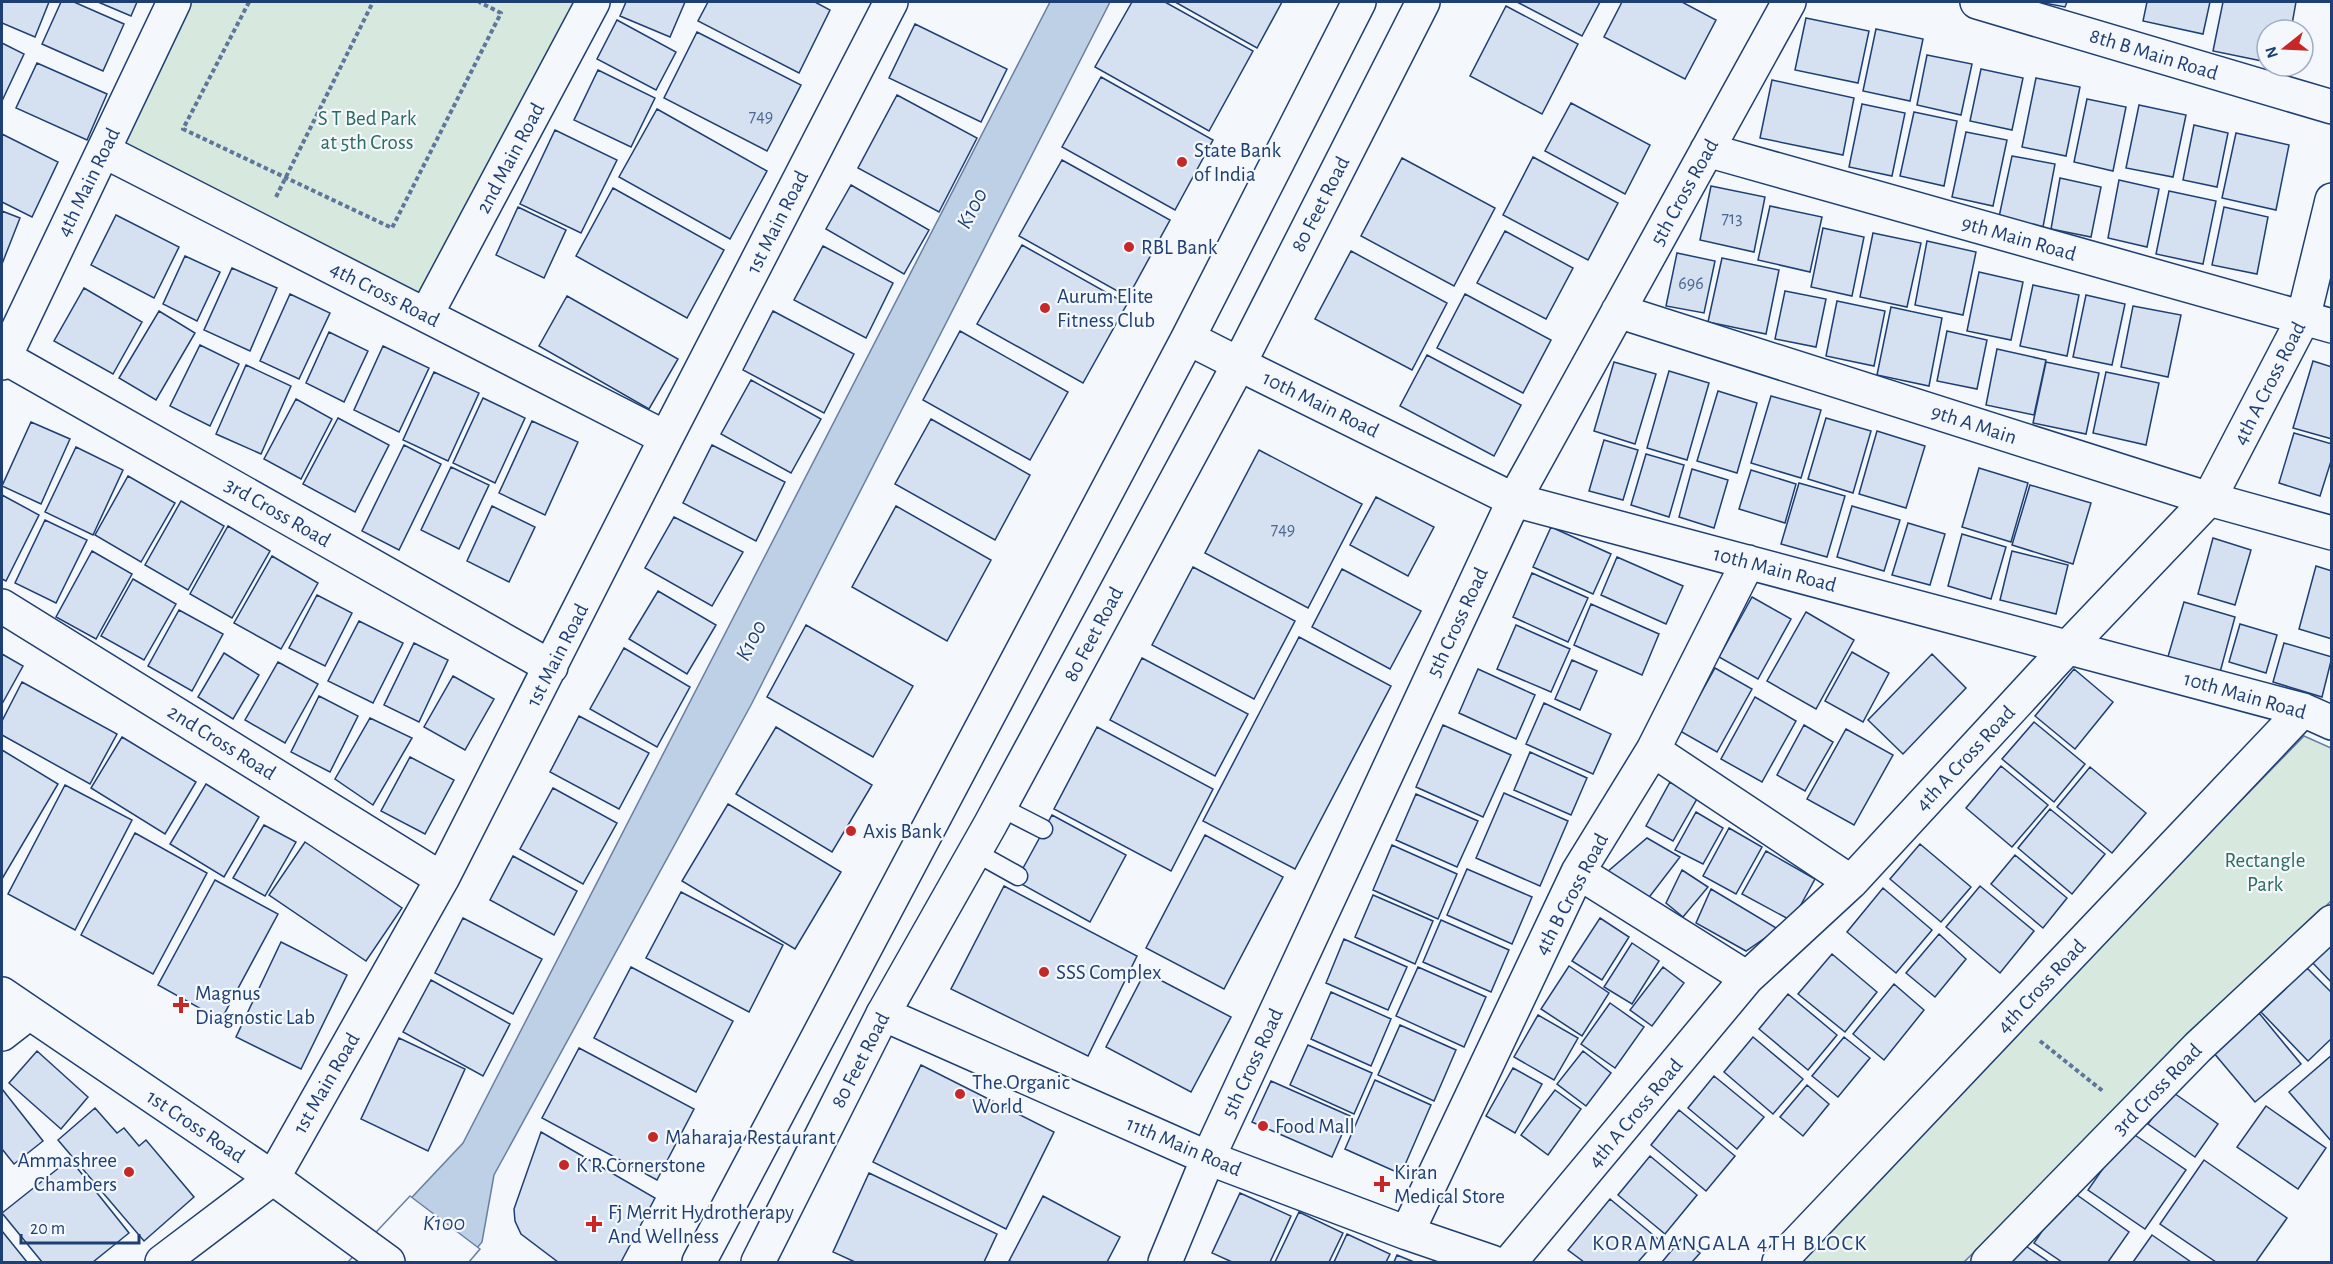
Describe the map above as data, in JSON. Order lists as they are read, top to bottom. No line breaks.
{"streets":{"street":["8th B Main Road","2nd Main Road","4th Main Road","5th Cross Road","80 Feet Road","1st Main Road","9th Main Road","4th Cross Road","4th A Cross Road","10th Main Road","9th A Main","3rd Cross Road","2nd Cross Road","4th B Cross Road","1st Cross Road","11th Main Road"]},"crossings":[["2nd Main Road","4th Cross Road"],["4th Main Road","4th Cross Road"],["4th Main Road","3rd Cross Road"],["5th Cross Road","9th Main Road"],["5th Cross Road","10th Main Road"],["5th Cross Road","9th A Main"],["5th Cross Road","11th Main Road"],["80 Feet Road","10th Main Road"],["80 Feet Road","11th Main Road"],["1st Main Road","4th Cross Road"],["1st Main Road","3rd Cross Road"],["1st Main Road","2nd Cross Road"],["1st Main Road","1st Cross Road"],["9th Main Road","4th A Cross Road"],["4th Cross Road","10th Main Road"],["4th A Cross Road","10th Main Road"],["4th A Cross Road","9th A Main"],["10th Main Road","4th B Cross Road"],["4th B Cross Road","11th Main Road"]],"districts":["KORAMANGALA 4TH BLOCK"],"water":["K100"],"parks":["S T Bed Park at 5th Cross","Rectangle Park"],"places":{"other":["State Bank of India","RBL Bank","Aurum Elite Fitness Club","Axis Bank","SSS Complex","The Organic World","Food Mall","Maharaja Restaurant","K R Cornerstone","Ammashree Chambers"],"health":["Magnus Diagnostic Lab","Kiran Medical Store","Fj Merrit Hydrotherapy And Wellness"]},"house_numbers":["749","713","696","749"],"scale_bar":"20 m","north":"left"}
